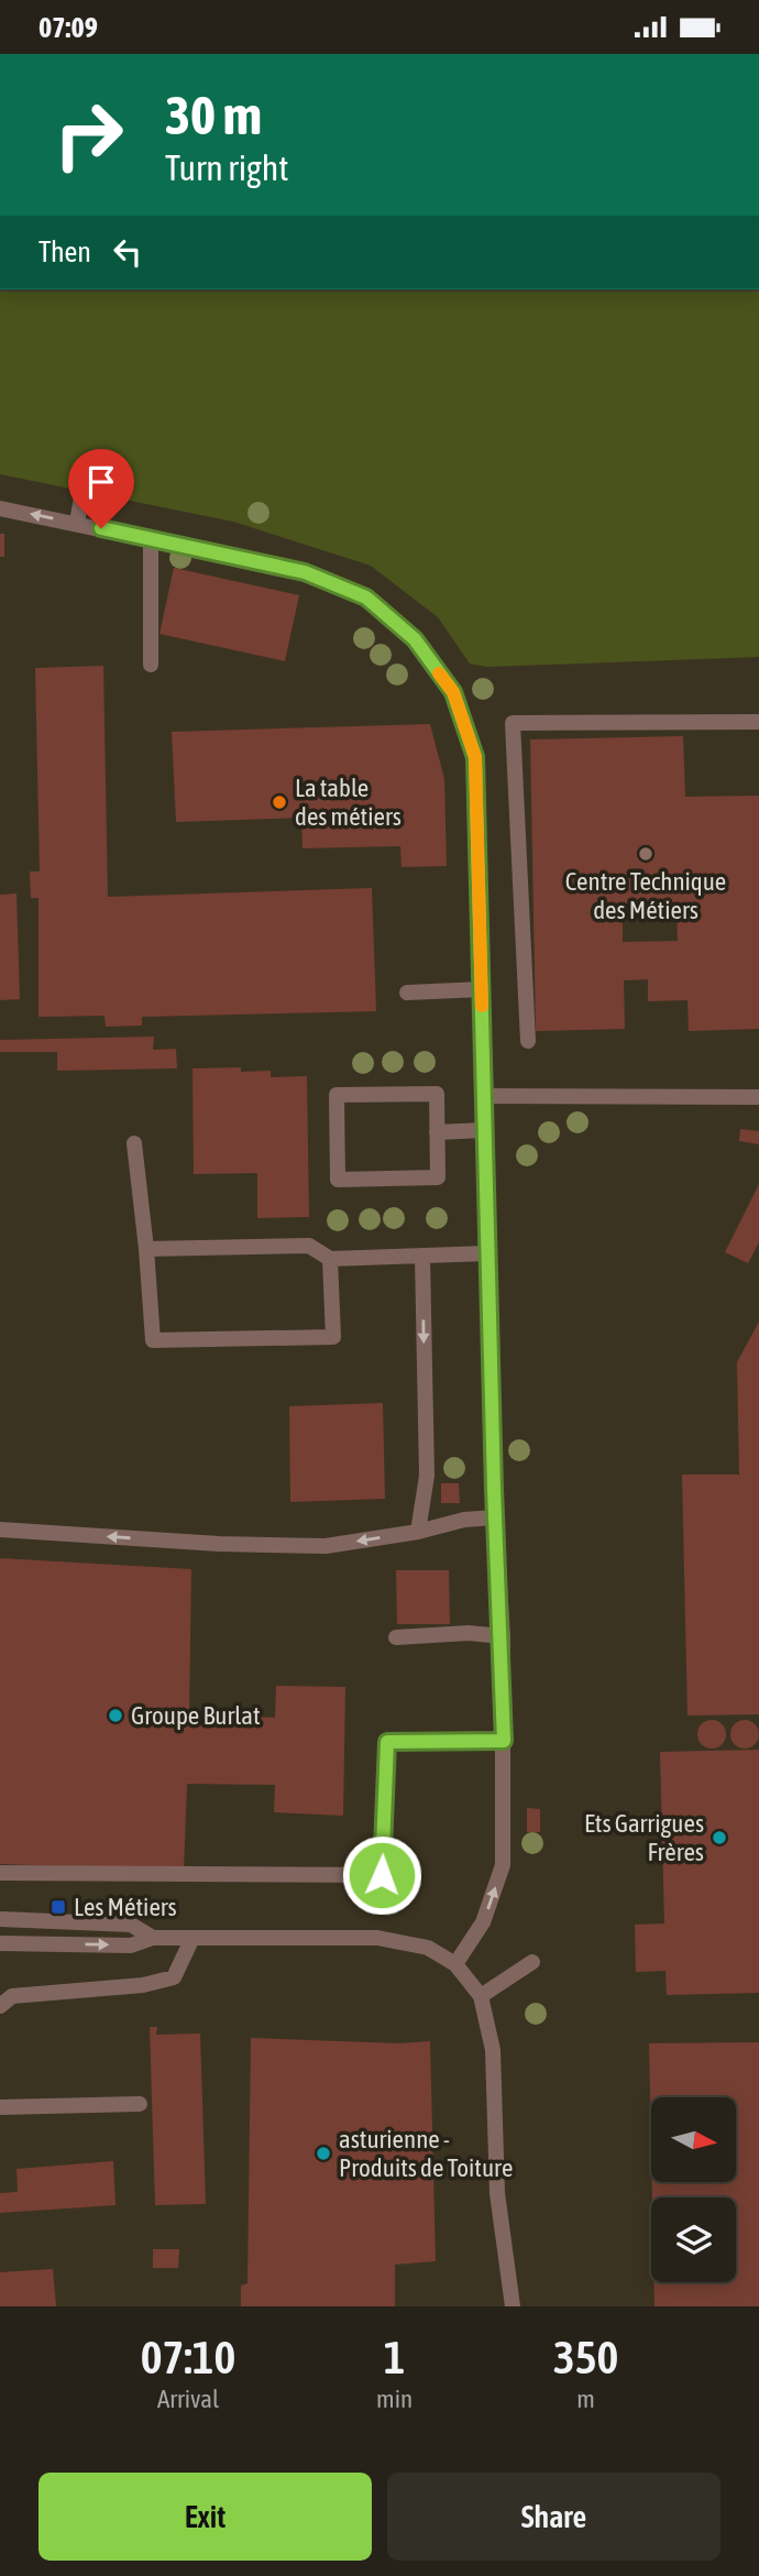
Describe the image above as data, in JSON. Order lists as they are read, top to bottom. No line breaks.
{"places":{"other":["La table des métiers","Centre Technique des Métiers","Groupe Burlat","Ets Garrigues Frères","asturienne - Produits de Toiture"],"transit":["Les Métiers"]},"north":"right","page":{"status":"07:09","turn":["30 m","Turn right"],"then":"Then","eta":["07:10","Arrival","1","min","350","m"],"buttons":["Exit","Share"]}}
